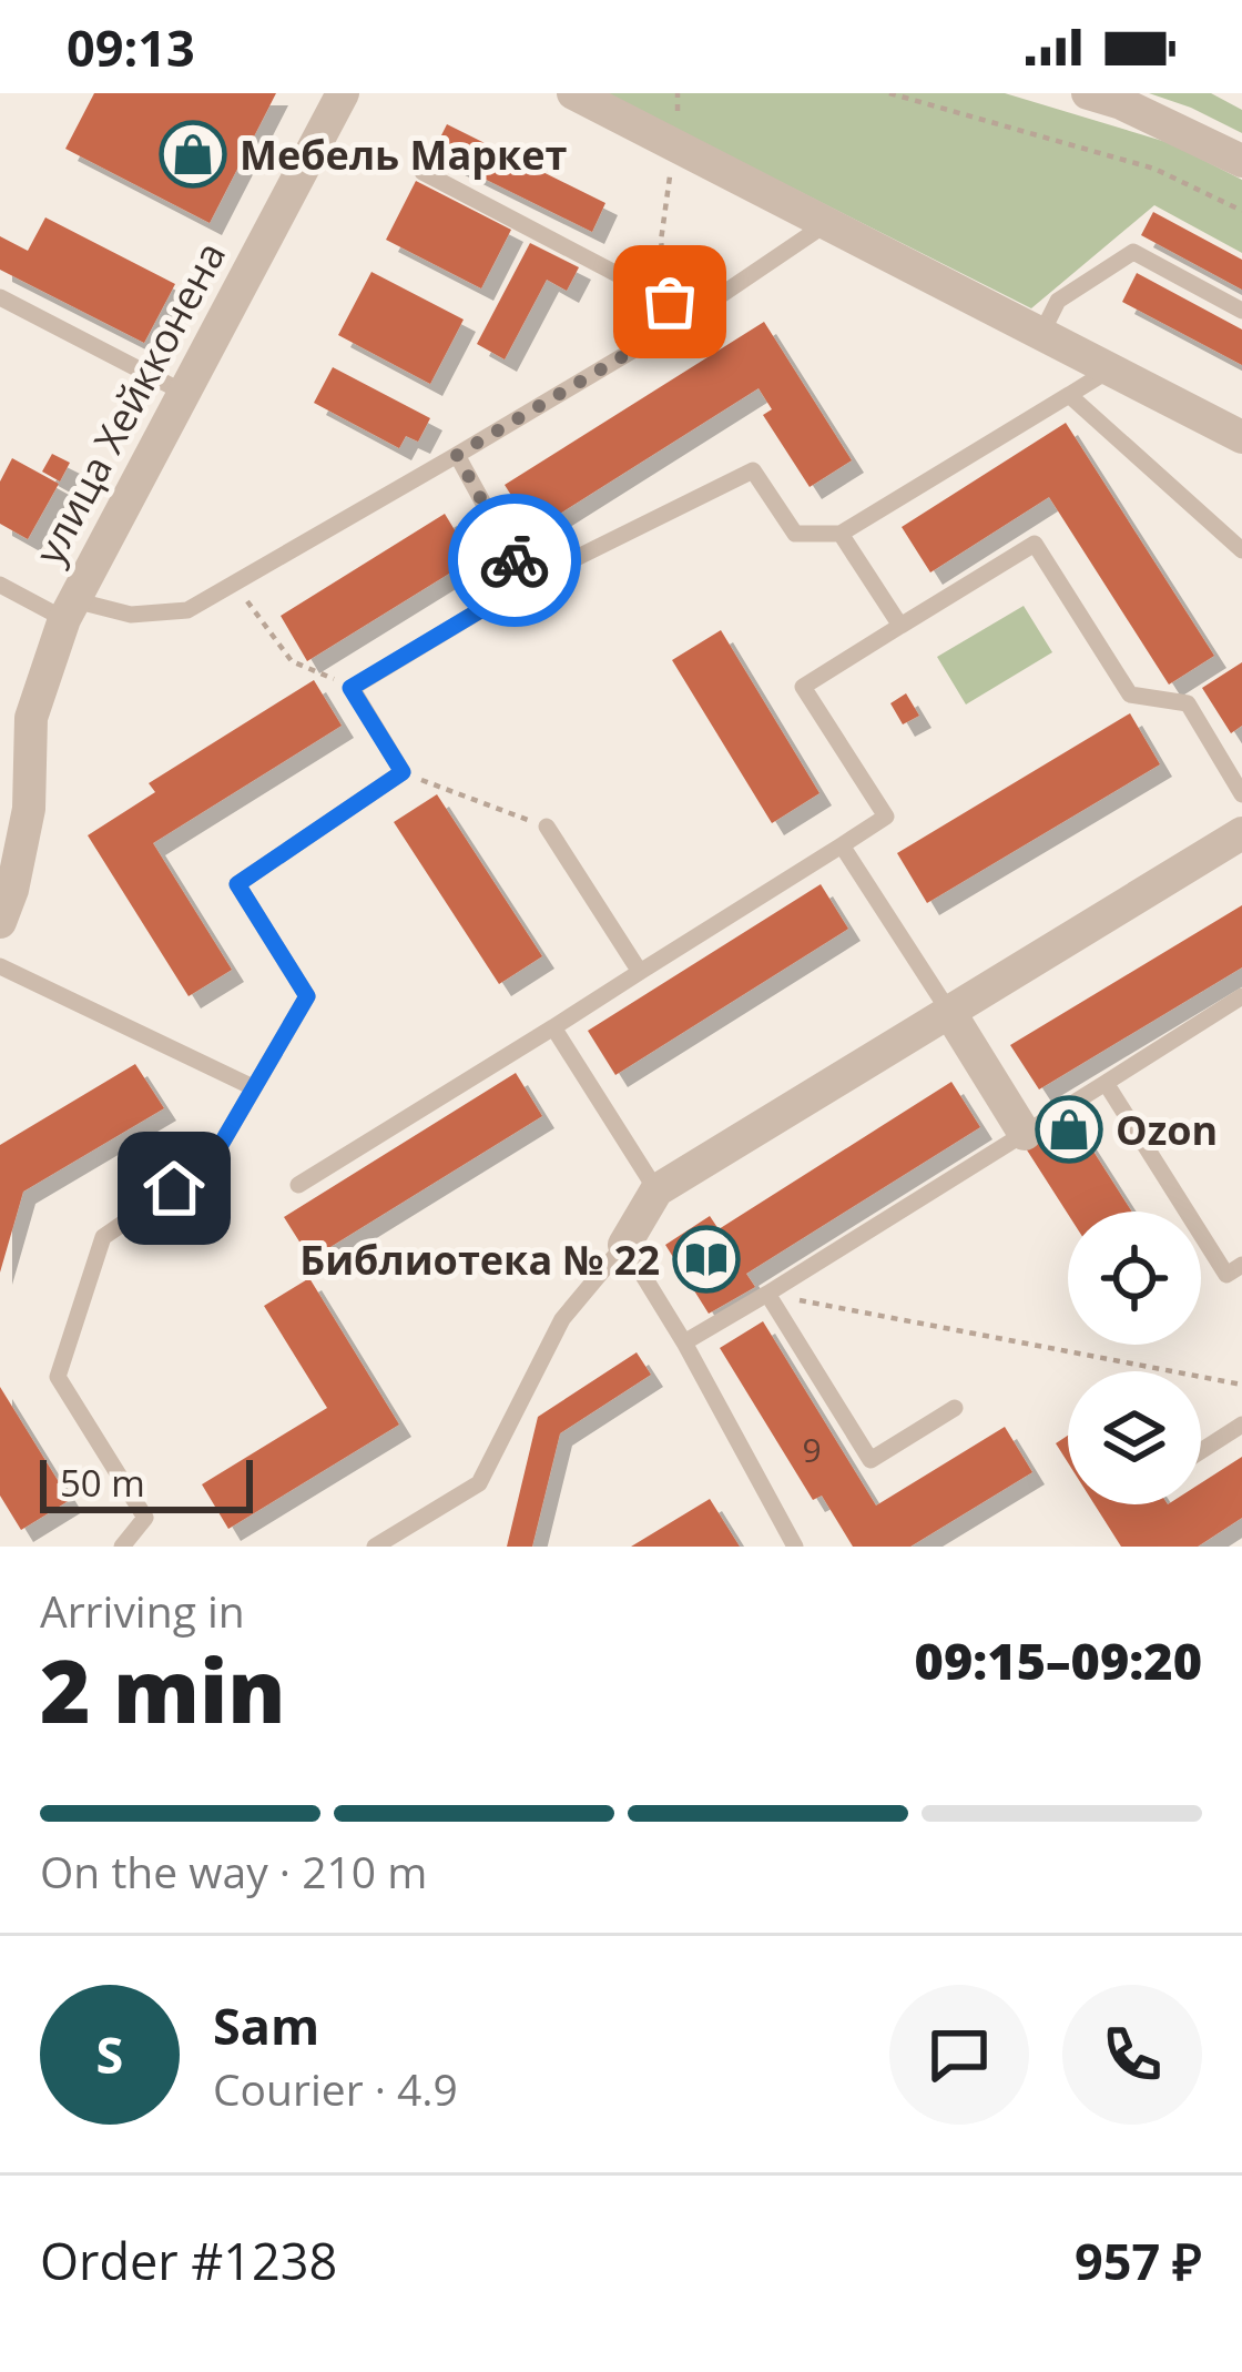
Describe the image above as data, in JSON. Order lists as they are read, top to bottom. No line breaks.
{"streets":{"street":["улица Хейкконена"]},"places":{"shop":["Мебель Маркет","Ozon"],"library":["Библиотека № 22"]},"house_numbers":["9"],"scale_bar":"50 m","page":{"status":"09:13","scale":"50 m","heading":["2 min","Arriving in","09:15–09:20"],"panel":["Sam","Courier · 4.9","Order #1238","957 ₽"],"bar":"On the way · 210 m","round":"S"}}
